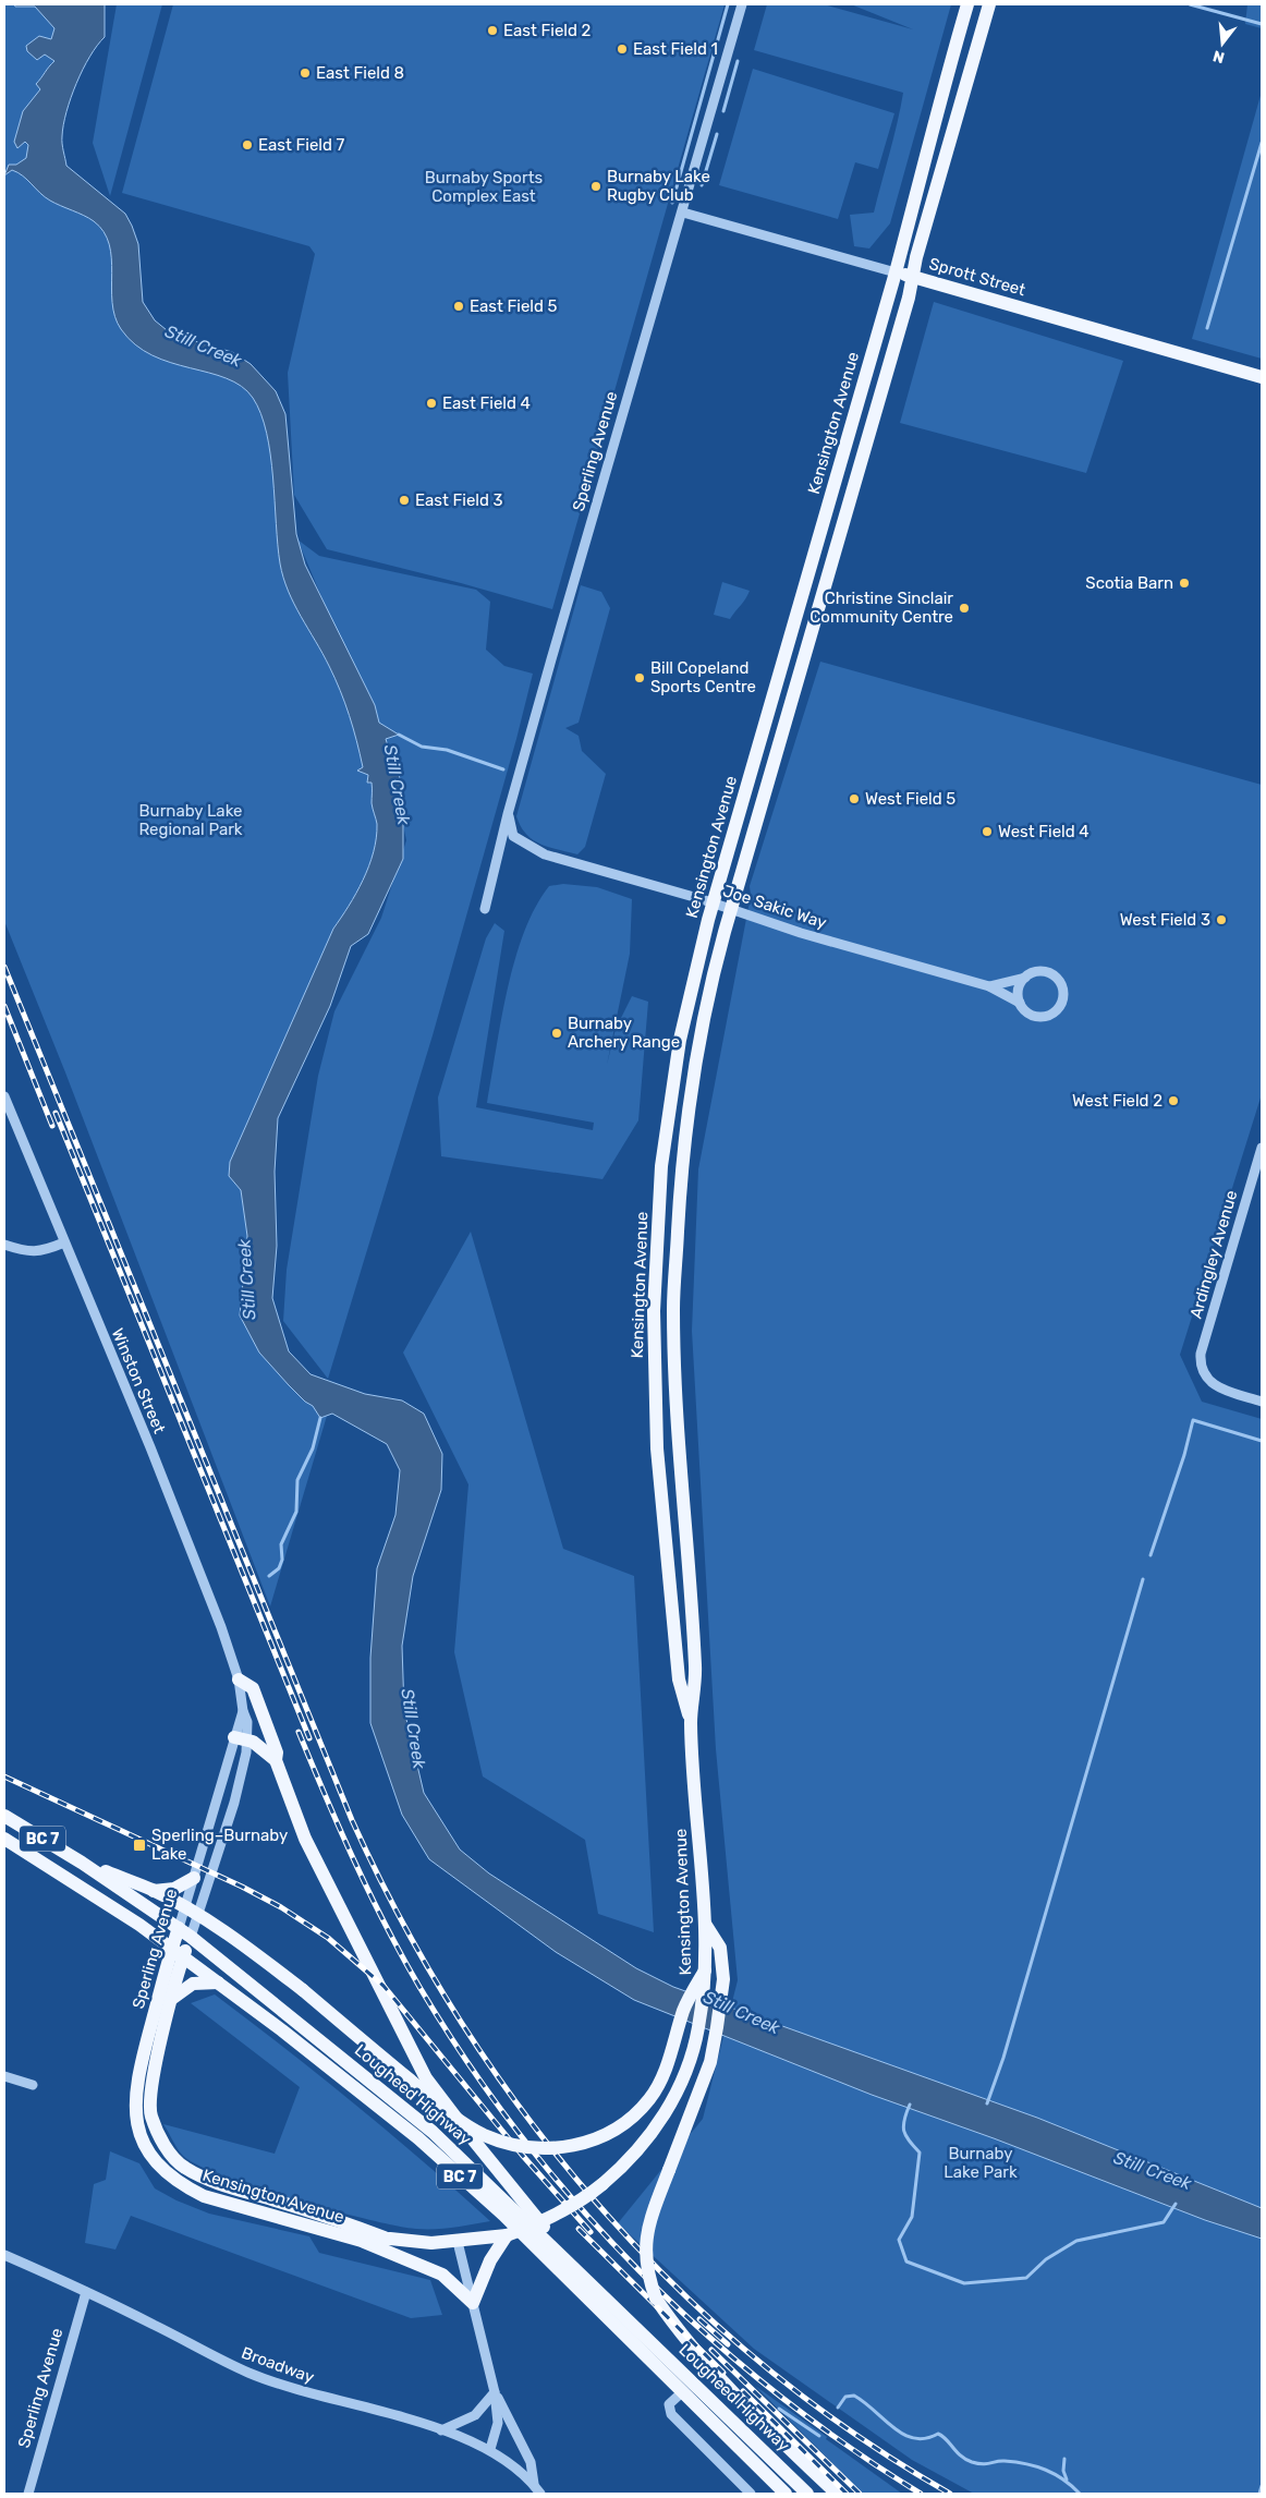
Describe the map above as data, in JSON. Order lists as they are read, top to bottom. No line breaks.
{"streets":{"main road":["Sprott Street","Kensington Avenue","Sperling Avenue","BC 7","Lougheed Highway"],"street":["Joe Sakic Way","Ardingley Avenue","Winston Street","Broadway"]},"crossings":[["Sprott Street","Kensington Avenue"],["Sprott Street","Sperling Avenue"],["Kensington Avenue","Sperling Avenue"],["Kensington Avenue","Joe Sakic Way"],["Sperling Avenue","Joe Sakic Way"],["Sperling Avenue","Winston Street"],["Sperling Avenue","Lougheed Highway"],["Sperling Avenue","Broadway"]],"water":["Still Creek"],"parks":["Burnaby Sports Complex East","Burnaby Lake Regional Park","Burnaby Lake Park"],"places":{"other":["East Field 2","East Field 1","East Field 8","East Field 7","Burnaby Lake Rugby Club","East Field 5","East Field 4","East Field 3","Scotia Barn","Christine Sinclair Community Centre","Bill Copeland Sports Centre","West Field 5","West Field 4","West Field 3","Burnaby Archery Range","West Field 2"],"transit":["Sperling–Burnaby Lake"]},"north":"bottom"}
